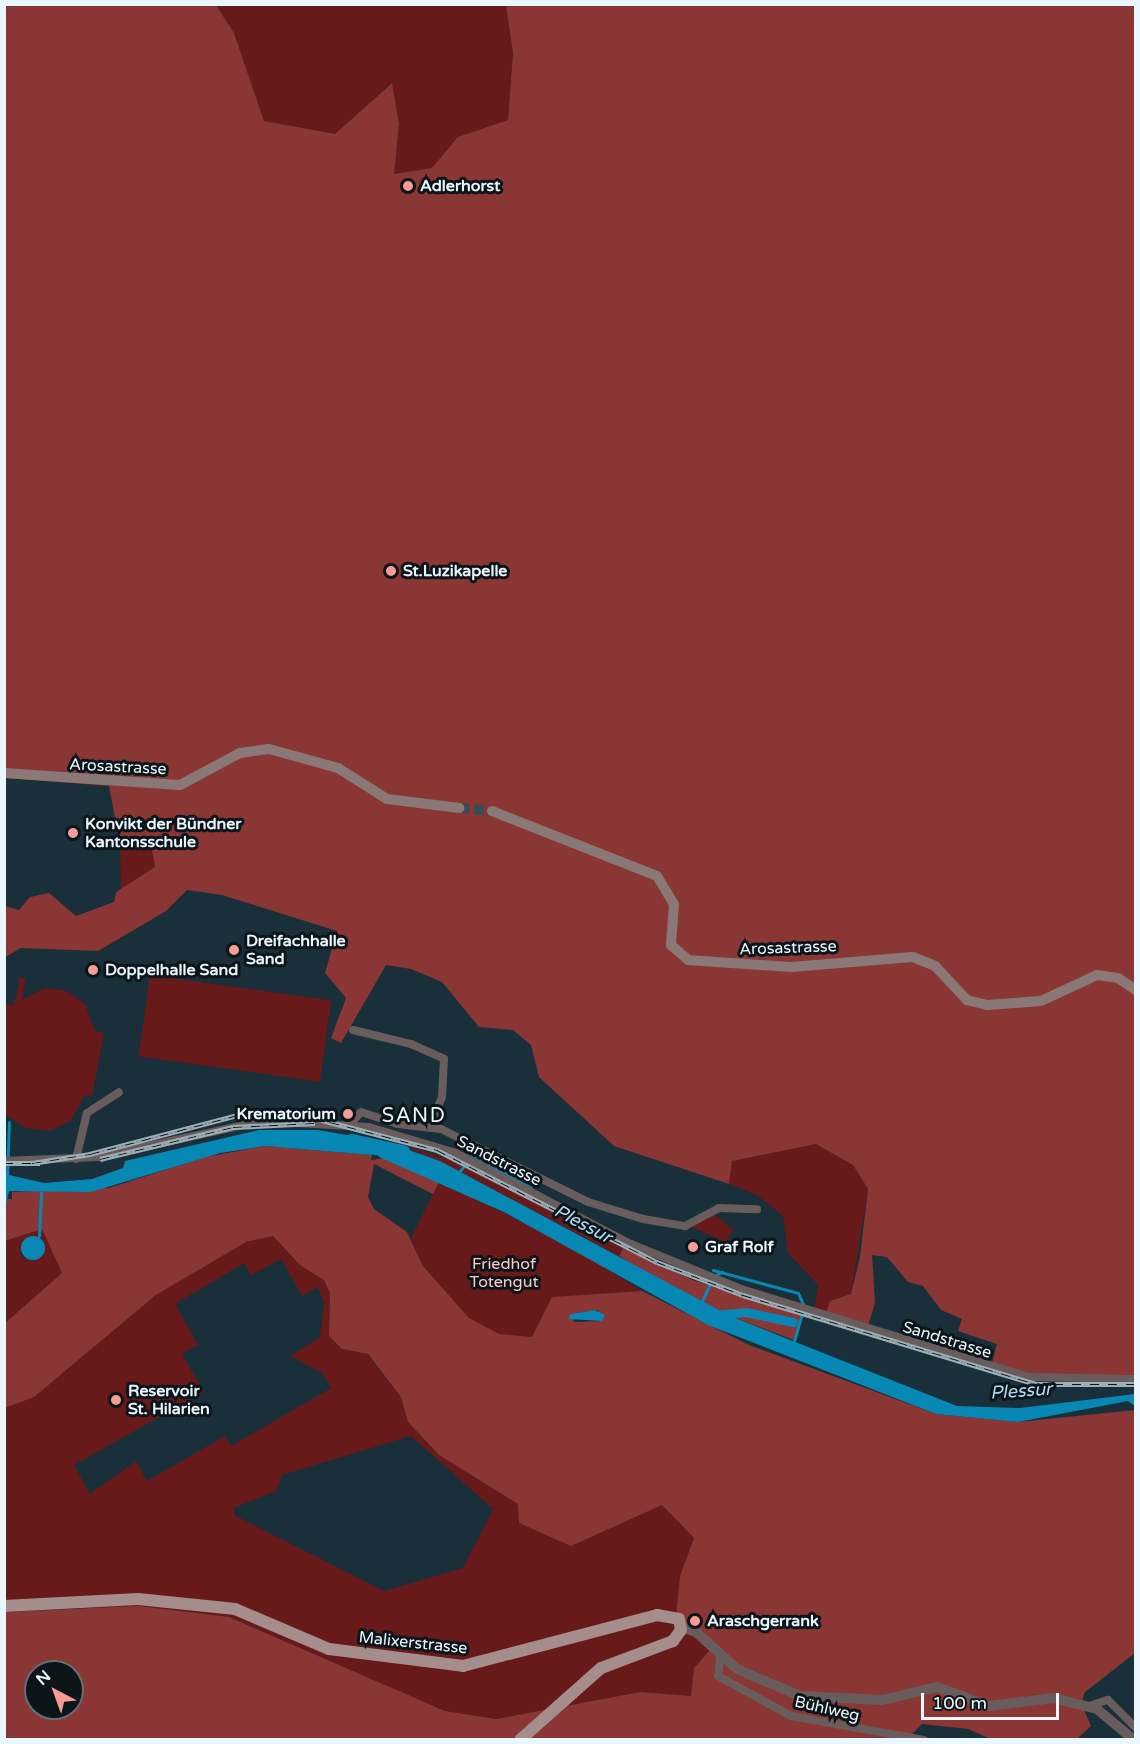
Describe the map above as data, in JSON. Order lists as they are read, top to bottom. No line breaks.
{"streets":{"main road":["Arosastrasse","Malixerstrasse"],"street":["Sandstrasse","Bühlweg"]},"districts":["SAND"],"water":["Plessur"],"parks":["Friedhof Totengut"],"places":["Adlerhorst","St.Luzikapelle","Konvikt der Bündner Kantonsschule","Dreifachhalle Sand","Doppelhalle Sand","Krematorium","Graf Rolf","Reservoir St. Hilarien","Araschgerrank"],"scale_bar":"100 m","north":"top left"}
